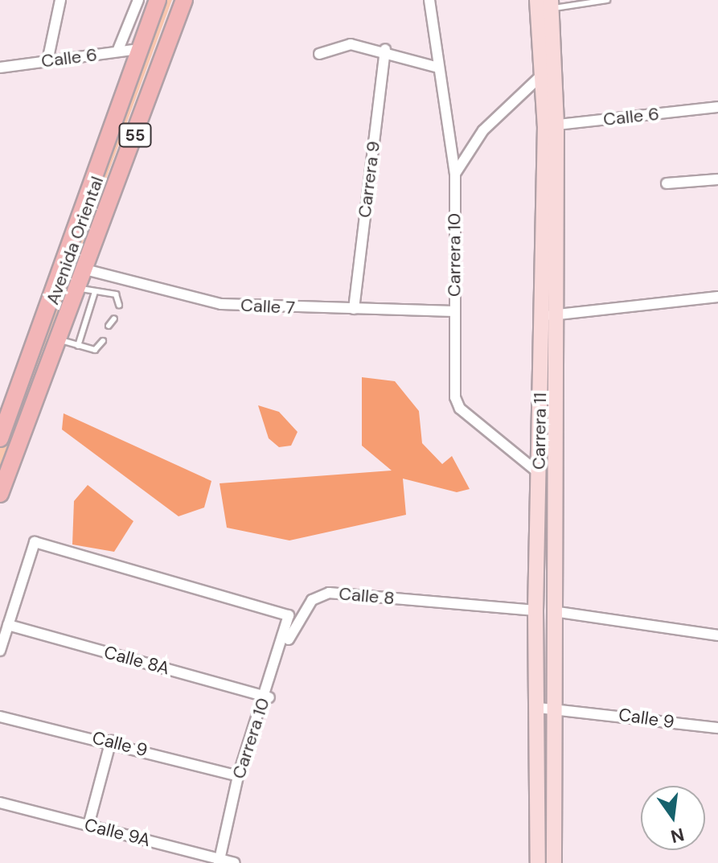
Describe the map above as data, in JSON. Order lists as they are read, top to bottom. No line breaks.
{"streets":{"main road":["55","Avenida Oriental","Carrera 11"],"street":["Calle 6","Carrera 9","Carrera 10","Calle 7","Calle 8","Calle 8A","Calle 9","Calle 9A"]},"crossings":[["Calle 6","Avenida Oriental"],["Calle 6","Carrera 11"],["Carrera 9","Calle 7"],["Avenida Oriental","Calle 7"],["Carrera 10","Calle 7"],["Carrera 10","Carrera 11"],["Carrera 10","Calle 8"],["Carrera 10","Calle 8A"],["Carrera 10","Calle 9"],["Carrera 10","Calle 9A"],["Carrera 11","Calle 8"],["Carrera 11","Calle 9"],["Calle 8","Calle 8A"]],"north":"bottom"}
